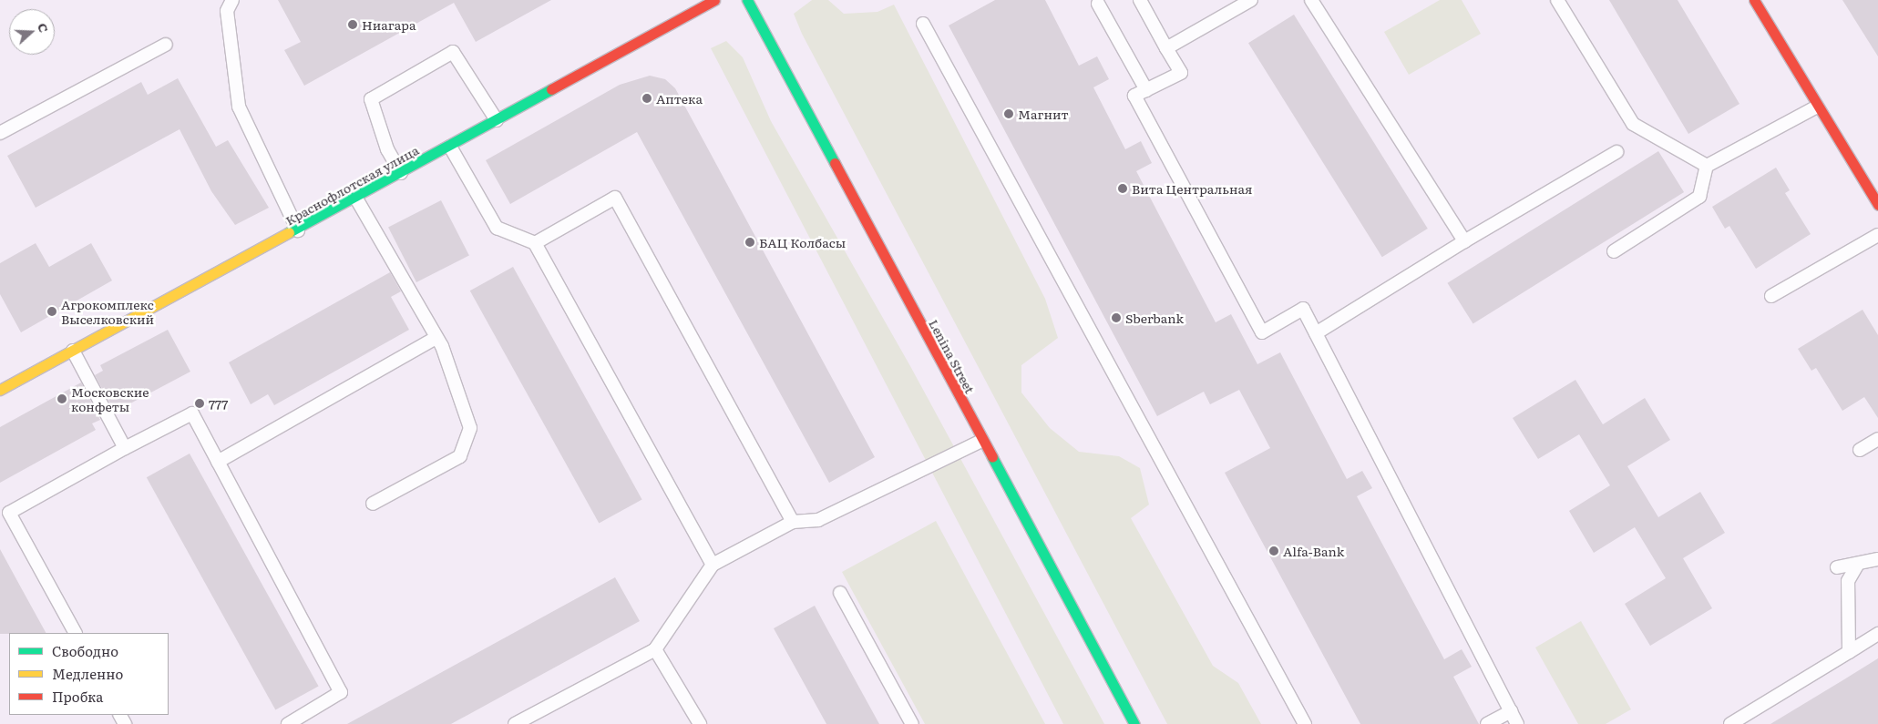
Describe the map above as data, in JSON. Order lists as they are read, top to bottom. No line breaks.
{"streets":{"street":["Краснофлотская улица","Lenina Street"]},"places":["Ниагара","Аптека","Магнит","Вита Центральная","БАЦ Колбасы","Агрокомплекс Выселковский","Sberbank","Московские конфеты","777","Alfa-Bank"],"legend":["Свободно","Медленно","Пробка"],"north":"right"}
